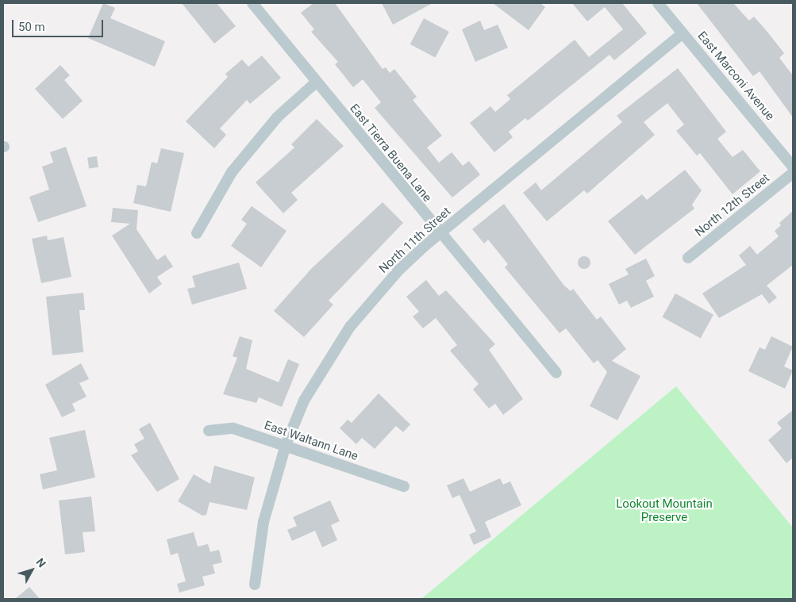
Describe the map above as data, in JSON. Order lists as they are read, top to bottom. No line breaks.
{"streets":{"street":["East Marconi Avenue","East Tierra Buena Lane","North 12th Street","North 11th Street","East Waltann Lane"]},"crossings":[["East Marconi Avenue","North 11th Street"],["East Tierra Buena Lane","North 11th Street"],["North 11th Street","East Waltann Lane"]],"parks":["Lookout Mountain Preserve"],"scale_bar":"50 m","north":"top right"}
